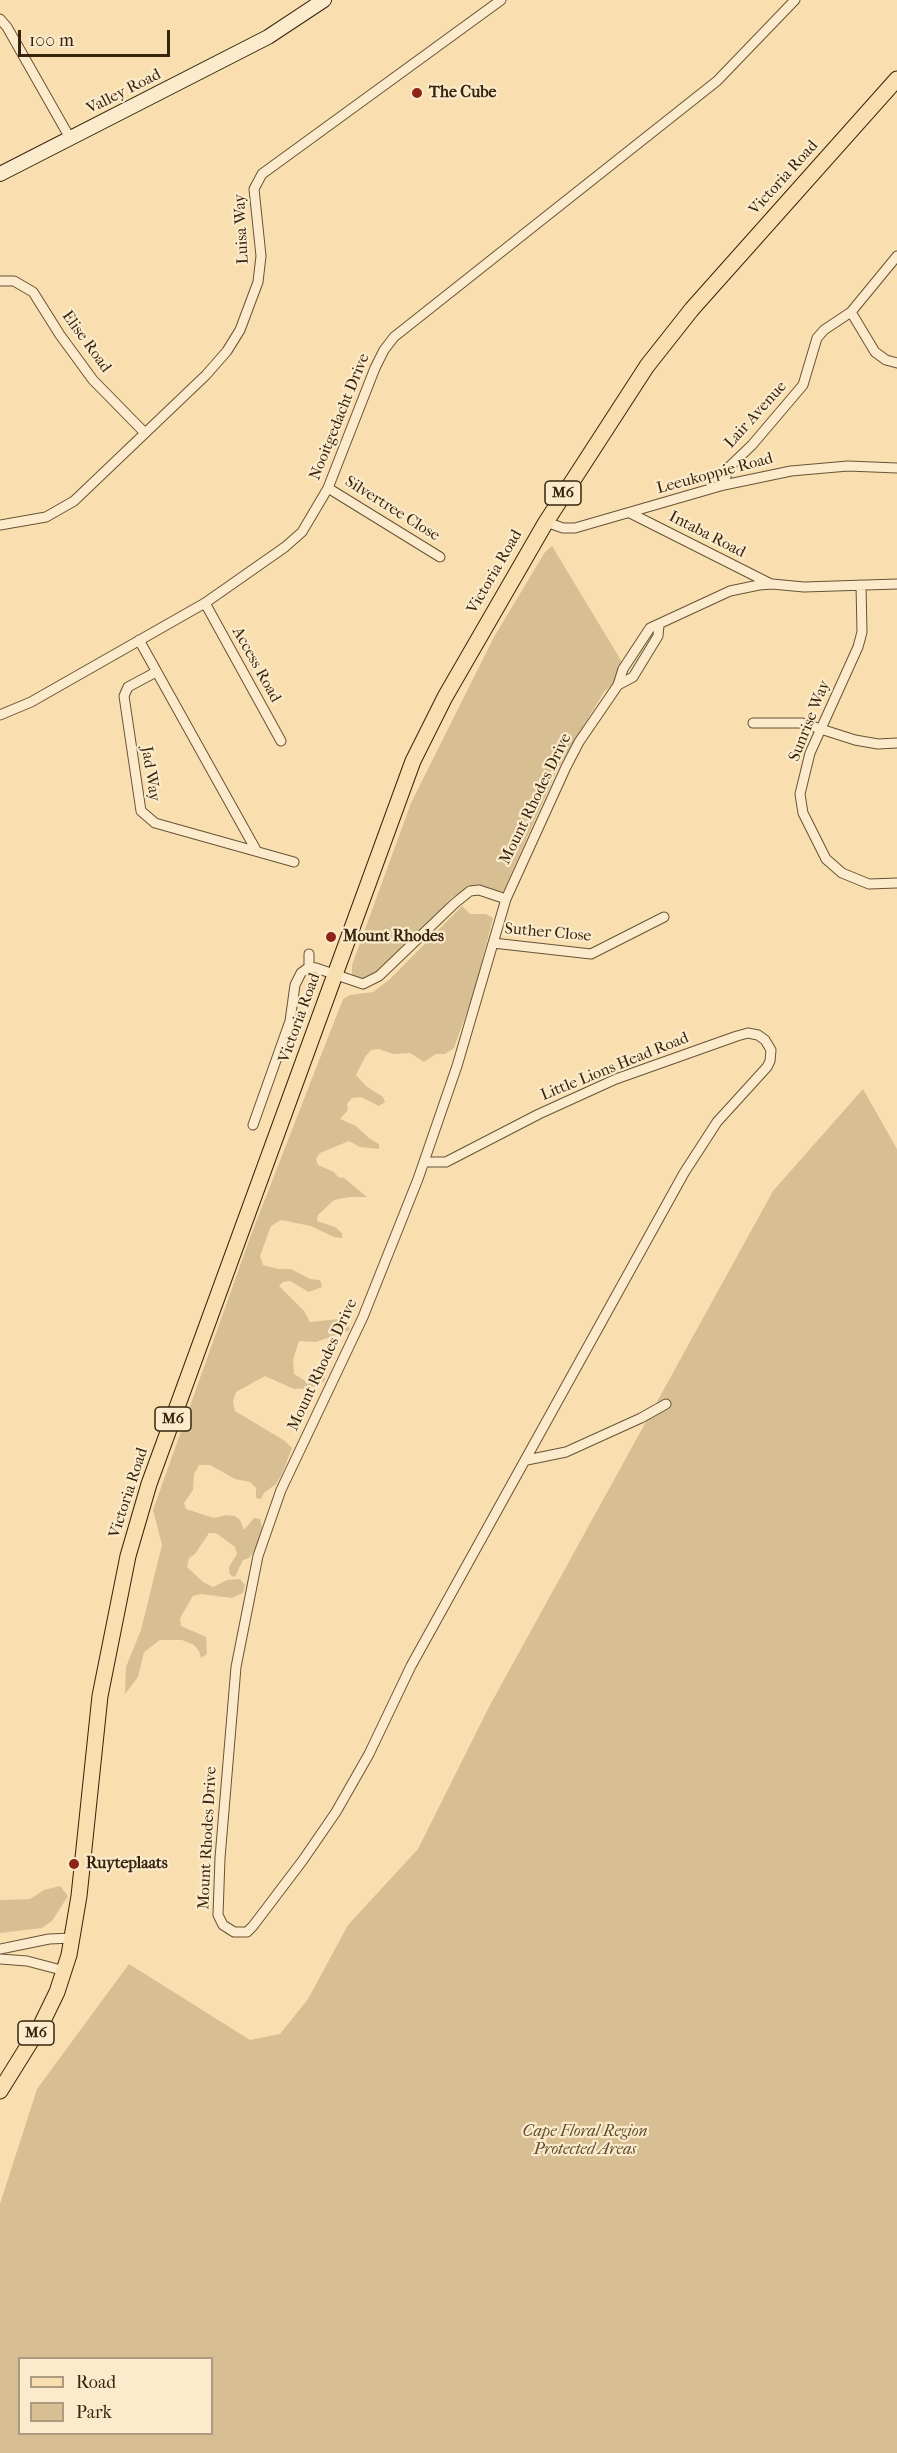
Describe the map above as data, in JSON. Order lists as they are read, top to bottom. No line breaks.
{"streets":{"main road":["Victoria Road","M6"],"street":["Valley Road","Luisa Way","Elise Road","Lair Avenue","Nooitgedacht Drive","Leeukoppie Road","Silvertree Close","Intaba Road","Access Road","Sunrise Way","Jad Way","Mount Rhodes Drive","Suther Close","Little Lions Head Road"]},"crossings":[["Victoria Road","Leeukoppie Road"],["Luisa Way","Elise Road"],["Lair Avenue","Leeukoppie Road"],["Nooitgedacht Drive","Silvertree Close"],["Nooitgedacht Drive","Access Road"],["Leeukoppie Road","Intaba Road"],["Intaba Road","Sunrise Way"],["Intaba Road","Mount Rhodes Drive"],["Mount Rhodes Drive","Suther Close"],["Mount Rhodes Drive","Little Lions Head Road"]],"parks":["Cape Floral Region Protected Areas"],"places":["The Cube","Mount Rhodes","Ruyteplaats"],"legend":["Road","Park"],"scale_bar":"100 m"}
